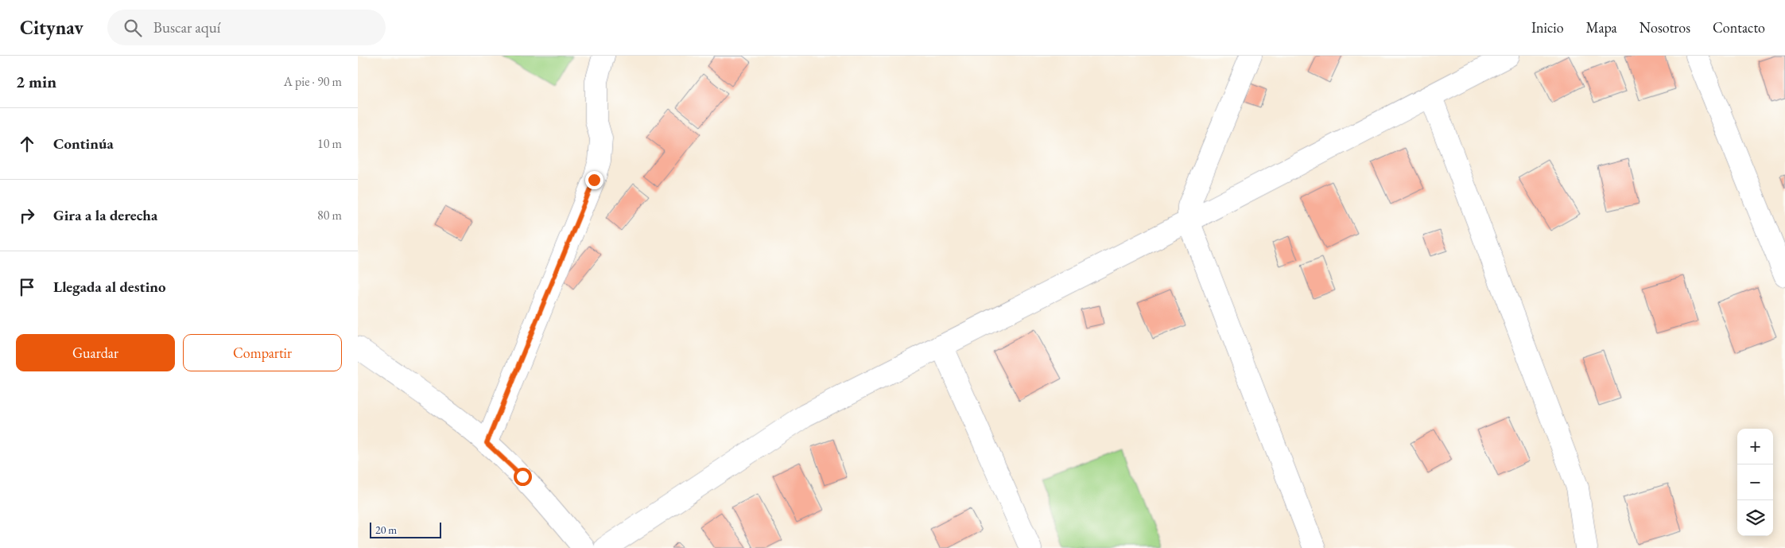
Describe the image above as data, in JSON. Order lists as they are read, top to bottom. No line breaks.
{"scale_bar":"20 m","page":{"header":"Citynav","search":"Buscar aquí","nav":["Inicio","Mapa","Nosotros","Contacto"],"heading":["2 min","A pie · 90 m"],"list":[["Continúa","10 m"],["Gira a la derecha","80 m"],"Llegada al destino"],"buttons":["Guardar","Compartir"],"map_buttons":["+","−"],"scale":"20 m"}}
